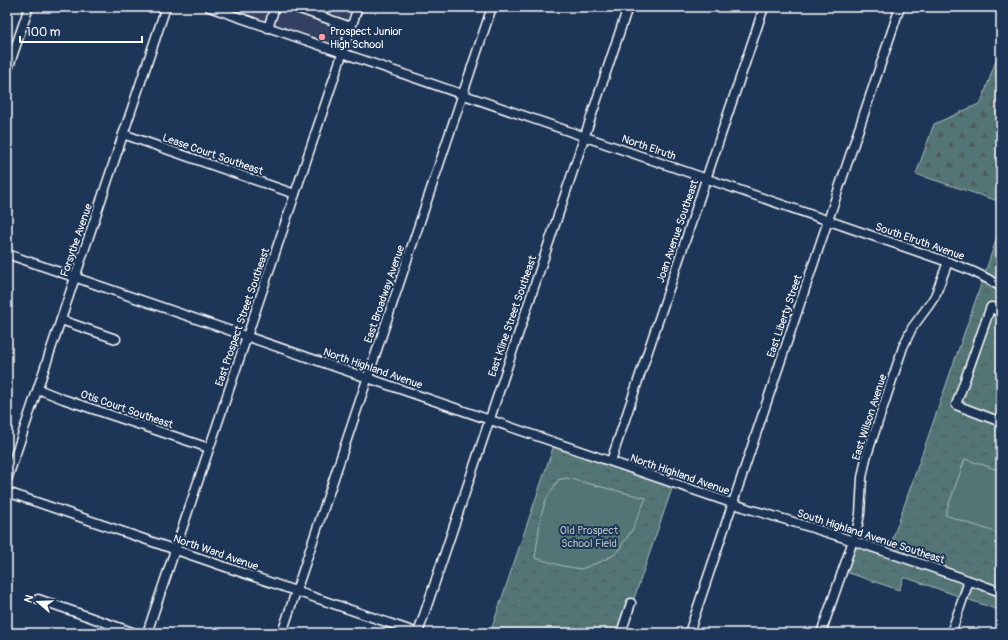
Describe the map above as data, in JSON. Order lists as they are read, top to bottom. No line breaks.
{"streets":{"street":["North Elruth","Lease Court Southeast","Joan Avenue Southeast","Forsythe Avenue","South Elruth Avenue","East Broadway Avenue","East Kline Street Southeast","East Liberty Street","East Prospect Street Southeast","North Highland Avenue","Otis Court Southeast","East Wilson Avenue","South Highland Avenue Southeast","North Ward Avenue"]},"crossings":[["North Elruth","Joan Avenue Southeast"],["North Elruth","South Elruth Avenue"],["North Elruth","East Broadway Avenue"],["North Elruth","East Kline Street Southeast"],["North Elruth","East Liberty Street"],["North Elruth","East Prospect Street Southeast"],["Lease Court Southeast","Forsythe Avenue"],["Lease Court Southeast","East Prospect Street Southeast"],["Joan Avenue Southeast","North Highland Avenue"],["Forsythe Avenue","North Highland Avenue"],["Forsythe Avenue","Otis Court Southeast"],["South Elruth Avenue","East Liberty Street"],["South Elruth Avenue","East Wilson Avenue"],["East Broadway Avenue","North Highland Avenue"],["East Broadway Avenue","North Ward Avenue"],["East Kline Street Southeast","North Highland Avenue"],["East Kline Street Southeast","North Ward Avenue"],["East Liberty Street","North Highland Avenue"],["East Liberty Street","South Highland Avenue Southeast"],["East Prospect Street Southeast","North Highland Avenue"],["East Prospect Street Southeast","Otis Court Southeast"],["East Prospect Street Southeast","North Ward Avenue"],["North Highland Avenue","South Highland Avenue Southeast"],["East Wilson Avenue","South Highland Avenue Southeast"]],"parks":["Old Prospect School Field"],"places":["Prospect Junior High School"],"scale_bar":"100 m","north":"left"}
